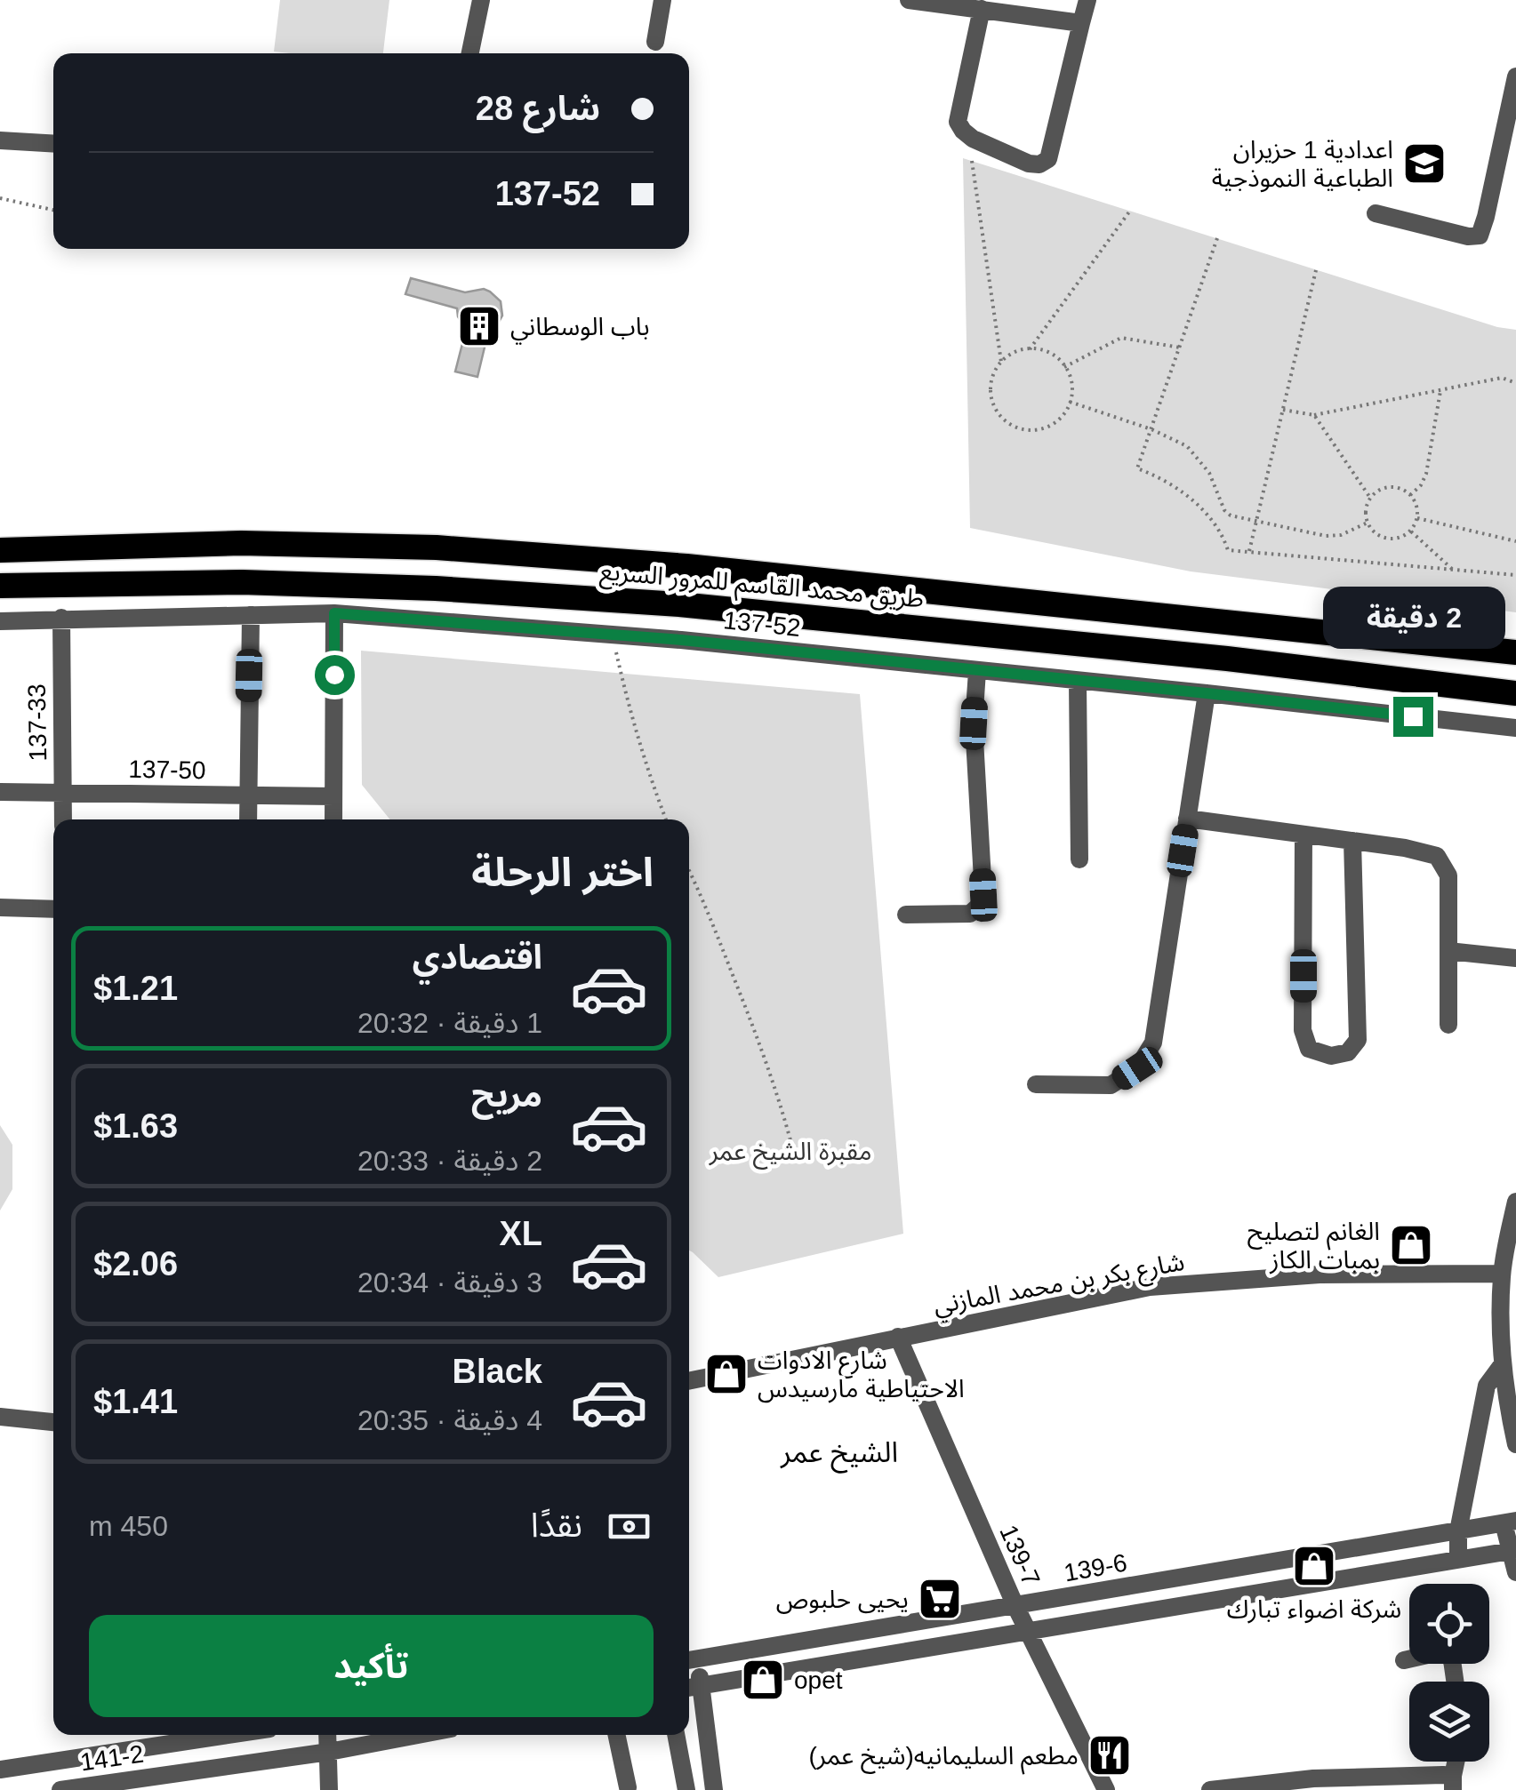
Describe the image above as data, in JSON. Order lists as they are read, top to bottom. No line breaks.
{"streets":{"highway":["طريق محمد القاسم للمرور السريع"],"street":["137-52","137-33","137-50","شارع بكر بن محمد المازني","139-7","139-6","141-2"]},"crossings":[["137-52","137-33"],["137-33","137-50"],["شارع بكر بن محمد المازني","139-7"],["139-7","139-6"]],"districts":["الشيخ عمر"],"parks":["مقبرة الشيخ عمر"],"places":{"school or university":["اعدادية 1 حزيران الطباعية النموذجية"],"building":["باب الوسطاني"],"shop":["الغانم لتصليح بمبات الكاز","شارع الادوات الاحتياطية مارسيدس","شركة اضواء تبارك","opet"],"supermarket":["يحيى حلبوص"],"restaurant":["مطعم السليمانيه(شيخ عمر)"]},"page":{"banner":["شارع 28","137-52"],"bubble":"2 دقيقة","heading":"اختر الرحلة","list":[{"name":"اقتصادي","note":"1 دقيقة · 20:32","value":"$1.21"},{"name":"مريح","note":"2 دقيقة · 20:33","value":"$1.63"},{"name":"XL","note":"3 دقيقة · 20:34","value":"$2.06"},{"name":"Black","note":"4 دقيقة · 20:35","value":"$1.41"}],"pay":["نقدًا","450 m"],"buttons":"تأكيد"}}
